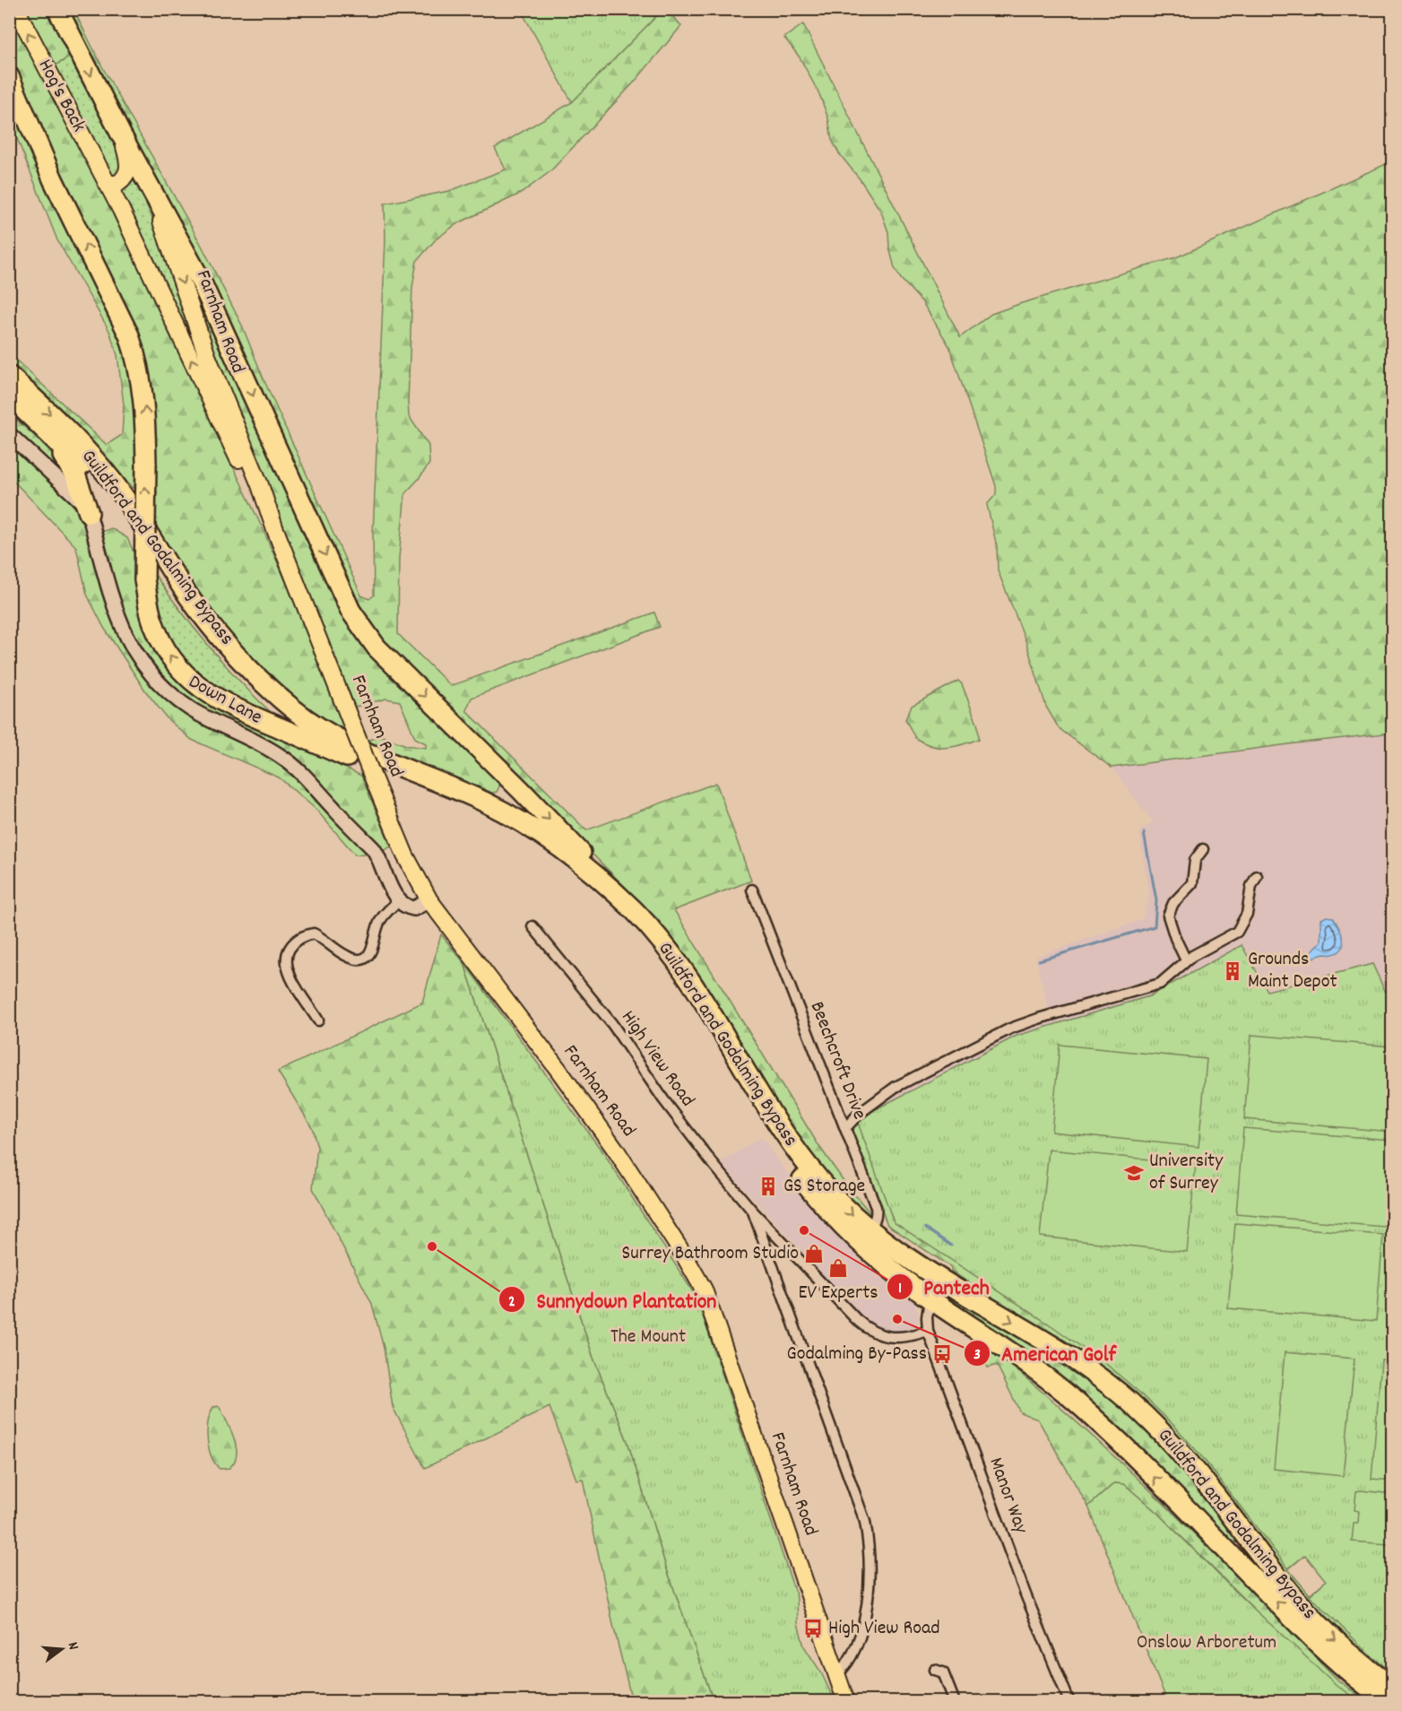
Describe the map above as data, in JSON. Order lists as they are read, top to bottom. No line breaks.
{"streets":{"highway":["Hog's Back","Guildford and Godalming Bypass"],"main road":["Farnham Road"],"street":["Down Lane","High View Road","Beechcroft Drive","Manor Way"]},"crossings":[["Hog's Back","Farnham Road"],["Hog's Back","Guildford and Godalming Bypass"],["Farnham Road","High View Road"],["Guildford and Godalming Bypass","Beechcroft Drive"],["Guildford and Godalming Bypass","Manor Way"],["High View Road","Manor Way"]],"parks":["The Mount","Onslow Arboretum"],"places":{"building":["Grounds Maint Depot","GS Storage"],"school or university":["University of Surrey"],"other":["Pantech","Sunnydown Plantation","American Golf"],"shop":["Surrey Bathroom Studio","EV Experts"],"bus stop":["Godalming By-Pass","High View Road"]},"north":"right"}
